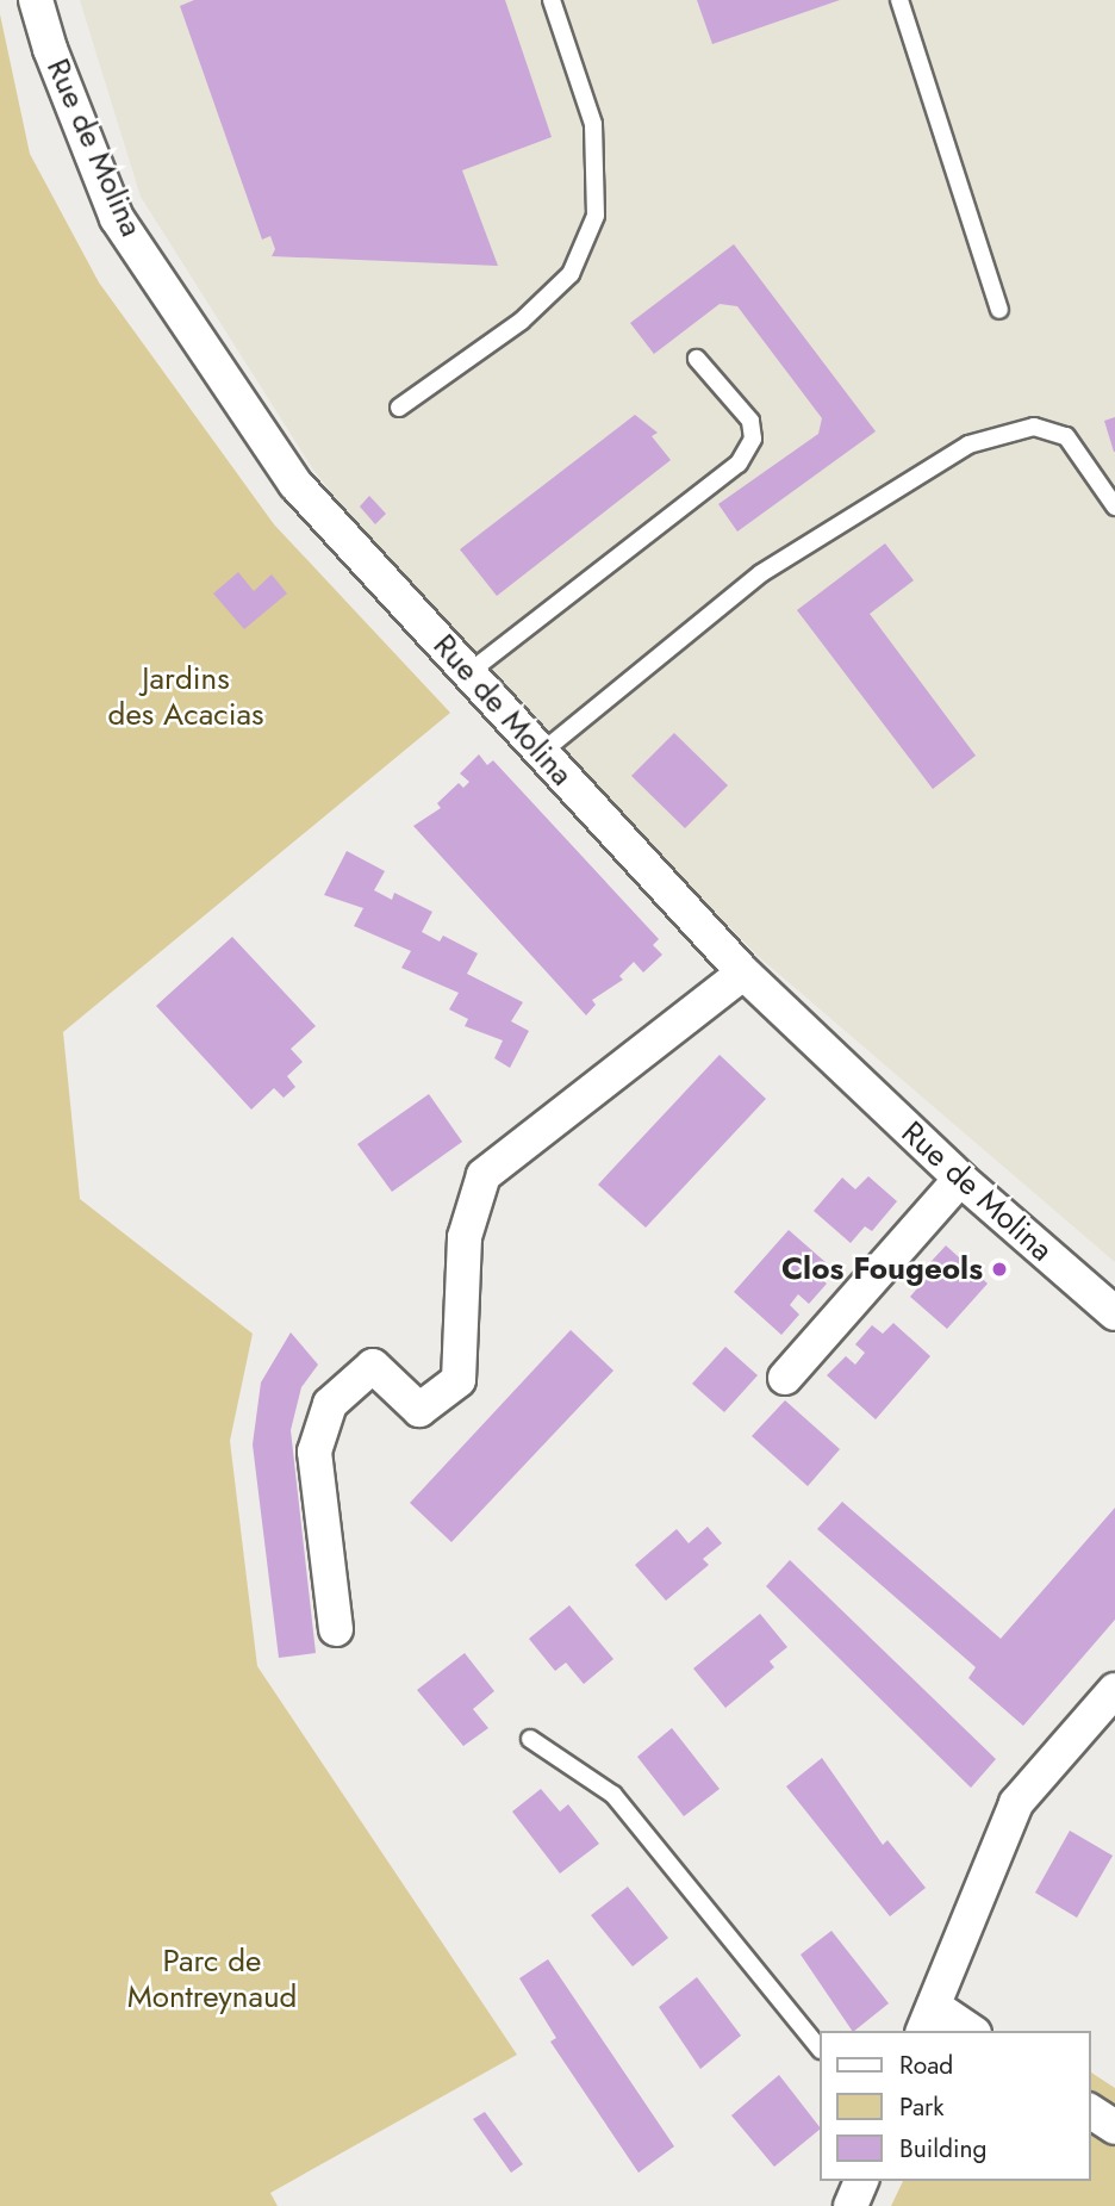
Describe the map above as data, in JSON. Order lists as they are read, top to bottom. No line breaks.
{"streets":{"street":["Rue de Molina"]},"parks":["Jardins des Acacias","Parc de Montreynaud"],"places":["Clos Fougeols"],"legend":["Road","Park","Building"]}
